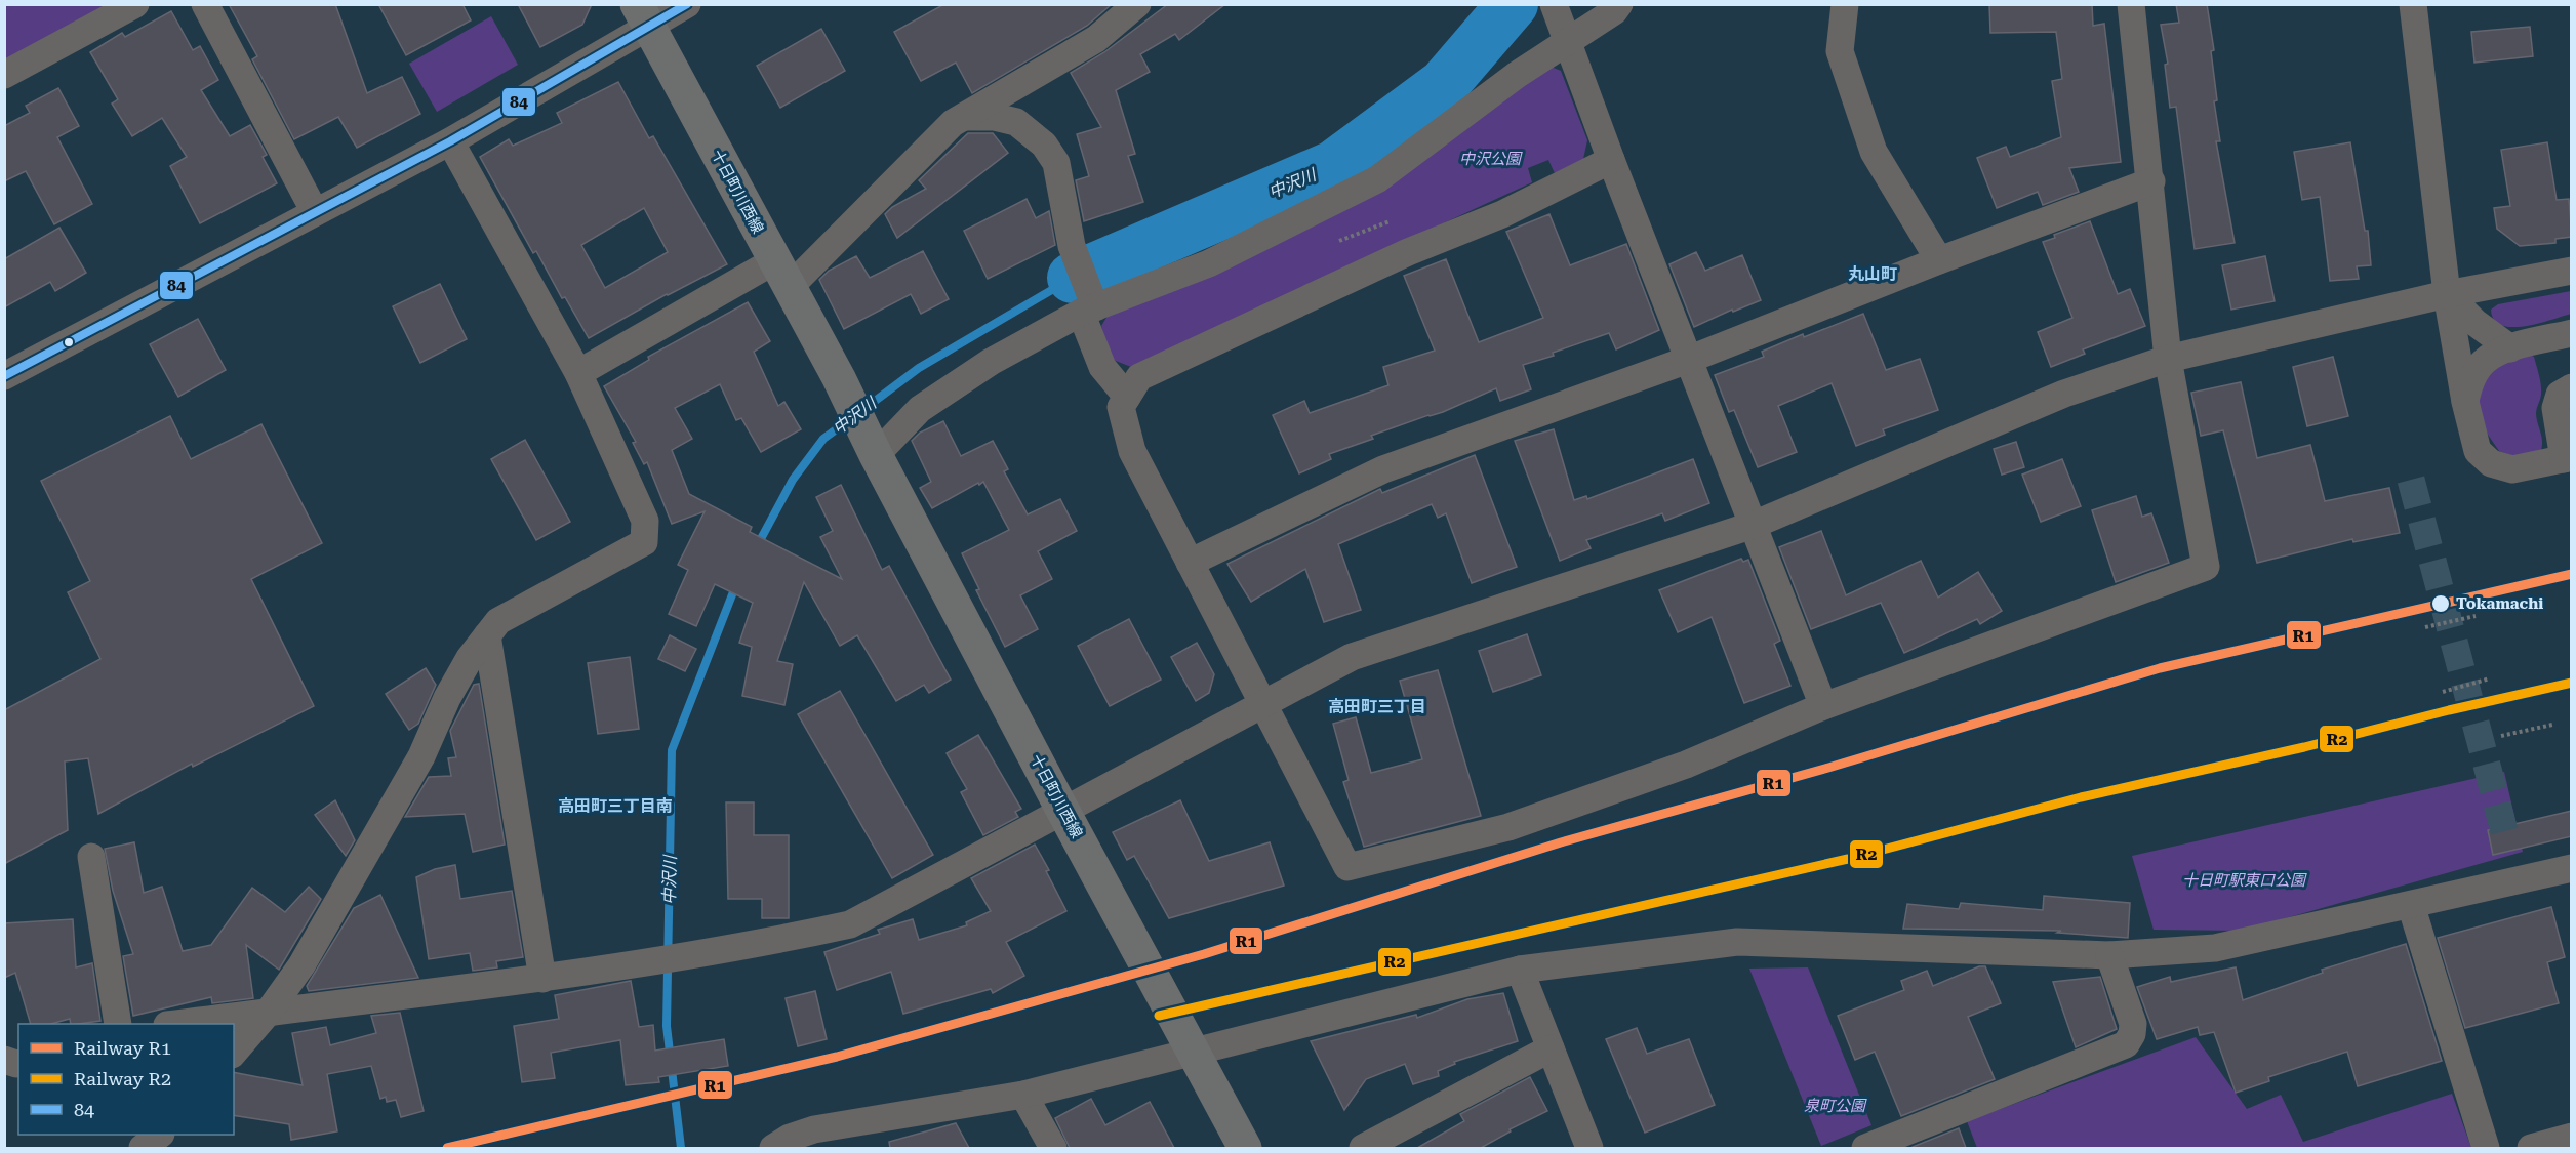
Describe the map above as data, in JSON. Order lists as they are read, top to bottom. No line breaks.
{"streets":{"main road":["十日町川西線"]},"districts":["丸山町","高田町三丁目","高田町三丁目南"],"water":["中沢川"],"parks":["中沢公園","十日町駅東口公園","泉町公園"],"places":["Tokamachi"],"lines":["transit line 84","rail line R1","rail line R2"],"legend":["Railway R1","Railway R2","84"]}
